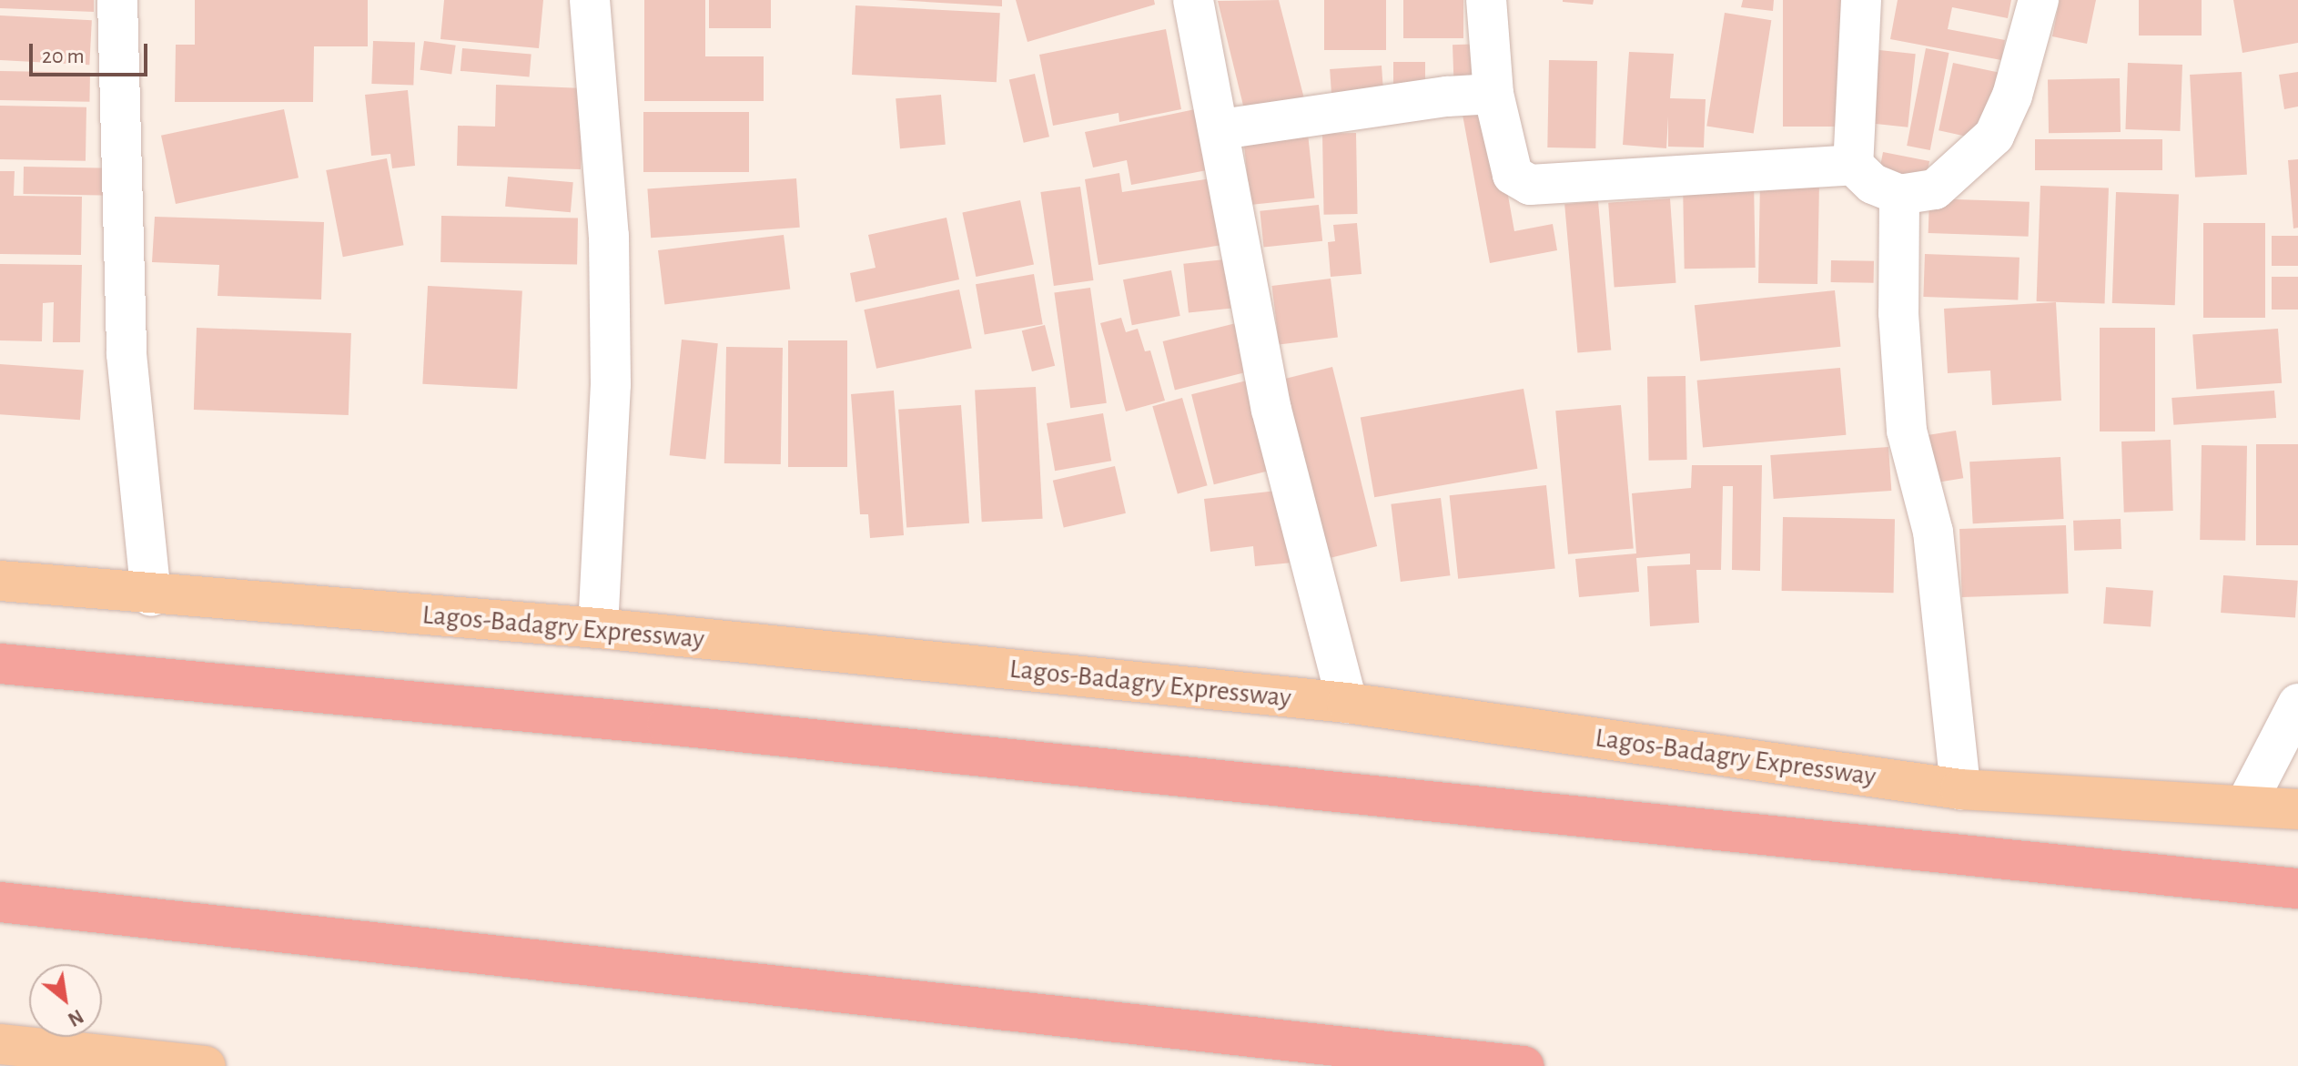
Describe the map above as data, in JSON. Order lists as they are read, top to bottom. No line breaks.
{"streets":{"main road":["Lagos-Badagry Expressway"]},"scale_bar":"20 m","north":"bottom right"}
